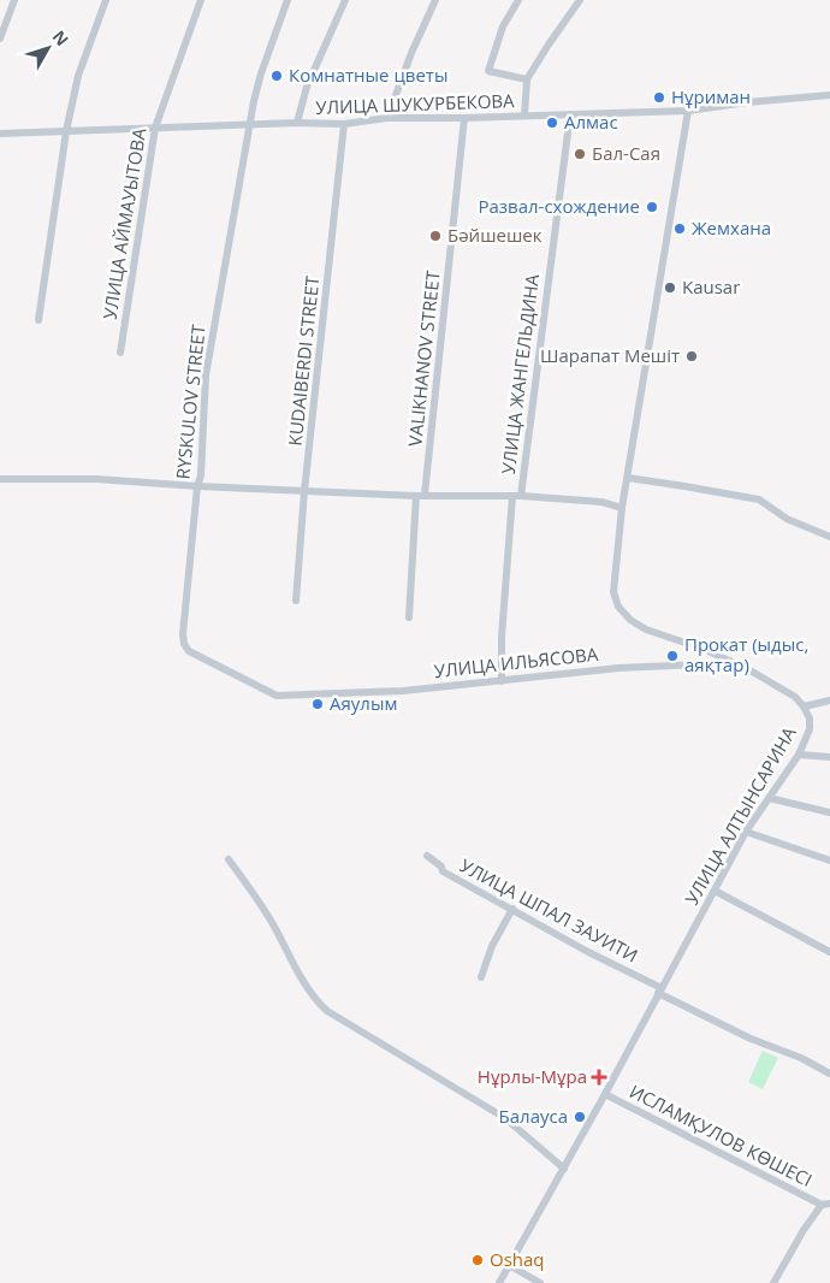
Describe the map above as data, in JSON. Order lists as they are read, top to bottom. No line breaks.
{"streets":{"street":["УЛИЦА ШУКУРБЕКОВА","УЛИЦА АЙМАУЫТОВА","VALIKHANOV STREET","KUDAIBERDI STREET","УЛИЦА ЖАНГЕЛЬДИНА","RYSKULOV STREET","УЛИЦА ИЛЬЯСОВА","УЛИЦА АЛТЫНСАРИНА","УЛИЦА ШПАЛ ЗАУИТИ","ИСЛАМҚУЛОВ КӨШЕСІ"]},"crossings":[["УЛИЦА ШУКУРБЕКОВА","УЛИЦА АЙМАУЫТОВА"],["УЛИЦА ШУКУРБЕКОВА","VALIKHANOV STREET"],["УЛИЦА ШУКУРБЕКОВА","KUDAIBERDI STREET"],["УЛИЦА ШУКУРБЕКОВА","УЛИЦА ЖАНГЕЛЬДИНА"],["УЛИЦА ШУКУРБЕКОВА","RYSKULOV STREET"],["УЛИЦА ШУКУРБЕКОВА","УЛИЦА АЛТЫНСАРИНА"],["УЛИЦА ЖАНГЕЛЬДИНА","УЛИЦА ИЛЬЯСОВА"],["RYSKULOV STREET","УЛИЦА ИЛЬЯСОВА"],["УЛИЦА ИЛЬЯСОВА","УЛИЦА АЛТЫНСАРИНА"],["УЛИЦА АЛТЫНСАРИНА","УЛИЦА ШПАЛ ЗАУИТИ"],["УЛИЦА АЛТЫНСАРИНА","ИСЛАМҚУЛОВ КӨШЕСІ"]],"places":{"other":["Комнатные цветы","Нұриман","Алмас","Бал-Сая","Развал-схождение","Жемхана","Бәйшешек","Kausar","Шарапат Мешіт","Прокат (ыдыс, аяқтар)","Аяулым","Балауса","Oshaq"],"health":["Нұрлы-Мұра"]},"north":"top right"}
